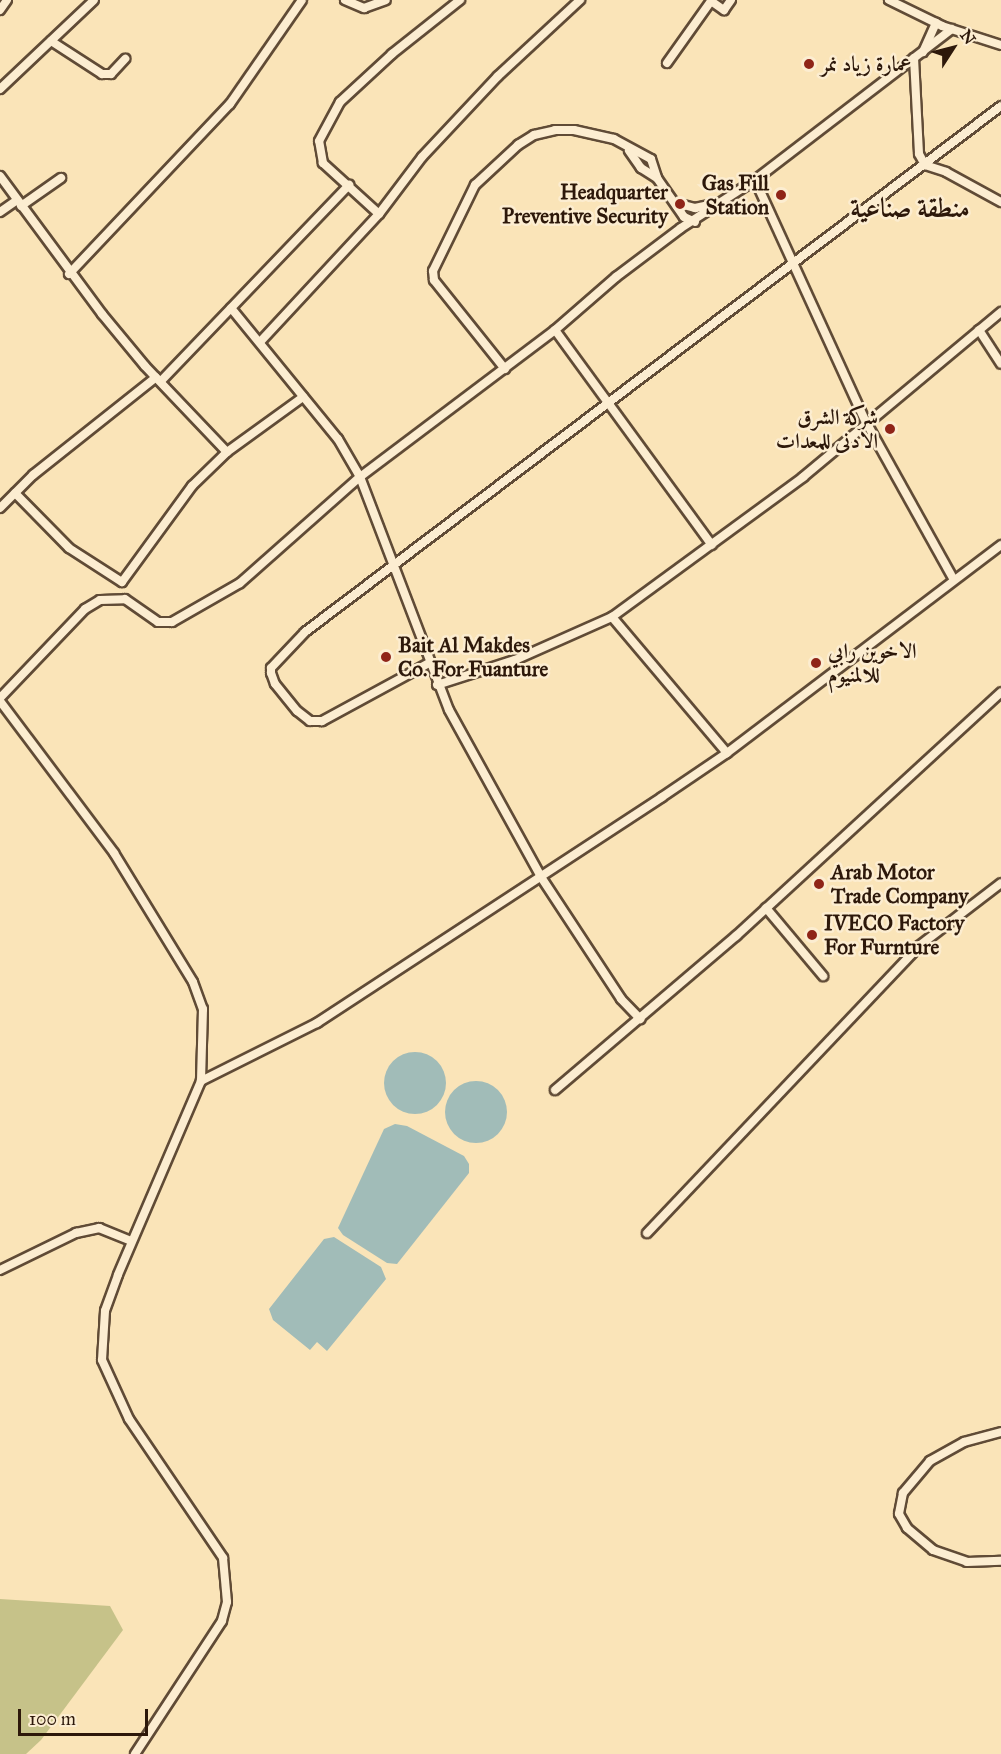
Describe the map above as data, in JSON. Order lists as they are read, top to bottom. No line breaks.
{"districts":["منطقة صناعية"],"places":["عمارة زياد نمر","Gas Fill Station","Headquarter Preventive Security","شركة الشرق الادنى للمعدات","Bait Al Makdes Co. For Fuanture","الاخوين رابي للالمنيوم","Arab Motor Trade Company","IVECO Factory For Furnture"],"scale_bar":"100 m","north":"top right"}
